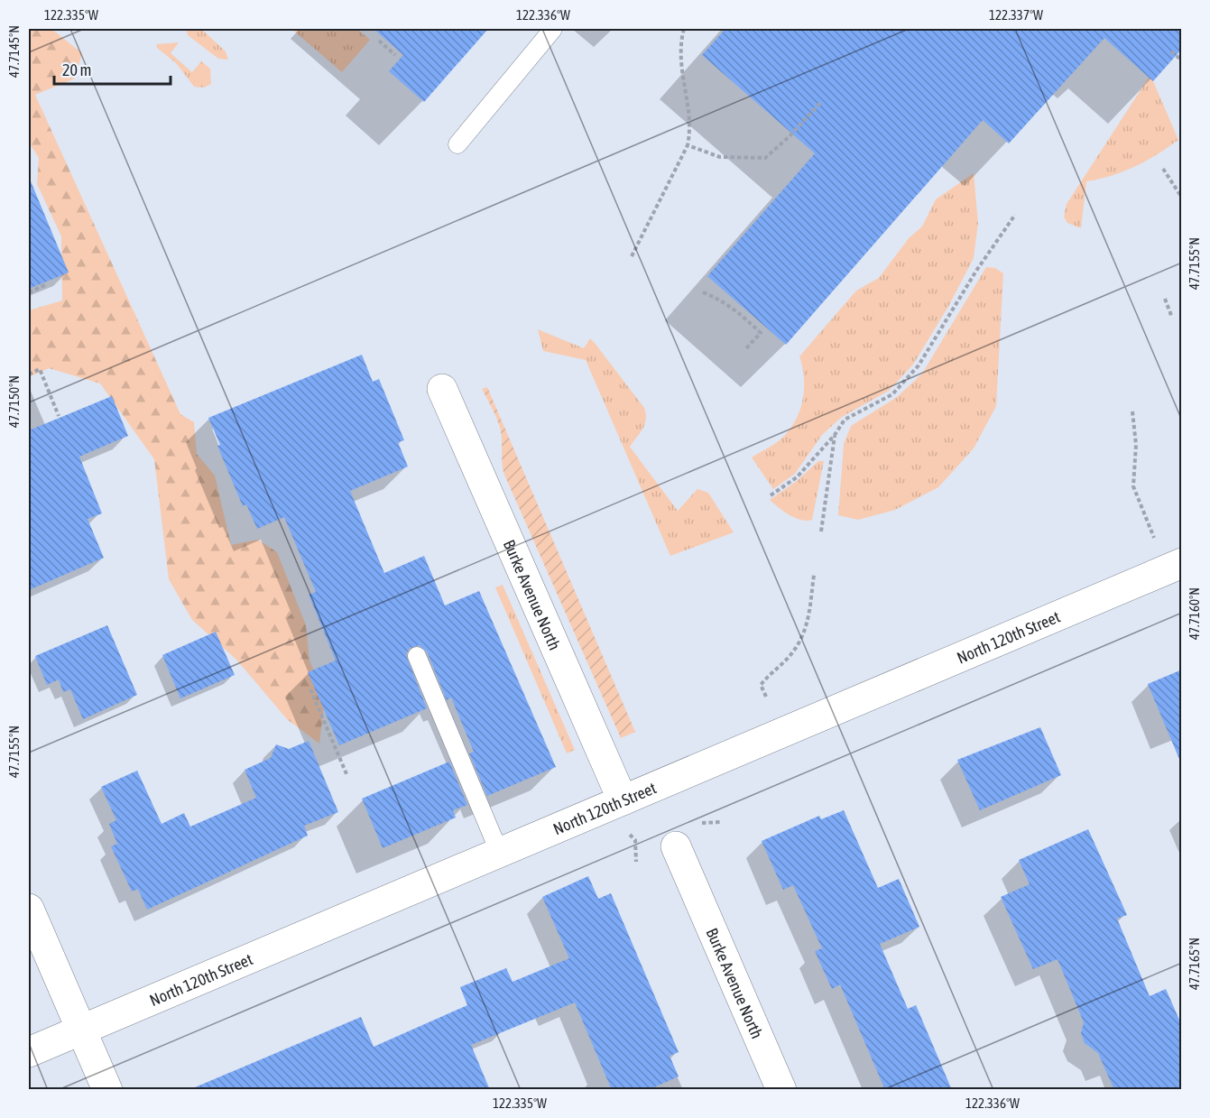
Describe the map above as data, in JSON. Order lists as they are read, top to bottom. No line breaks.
{"streets":{"street":["Burke Avenue North","North 120th Street"]},"crossings":[["Burke Avenue North","North 120th Street"]],"scale_bar":"20 m","coordinates":["122.335°W","122.336°W","122.337°W","47.7145°N","47.7155°N","47.7150°N","47.7160°N","47.7165°N"]}
